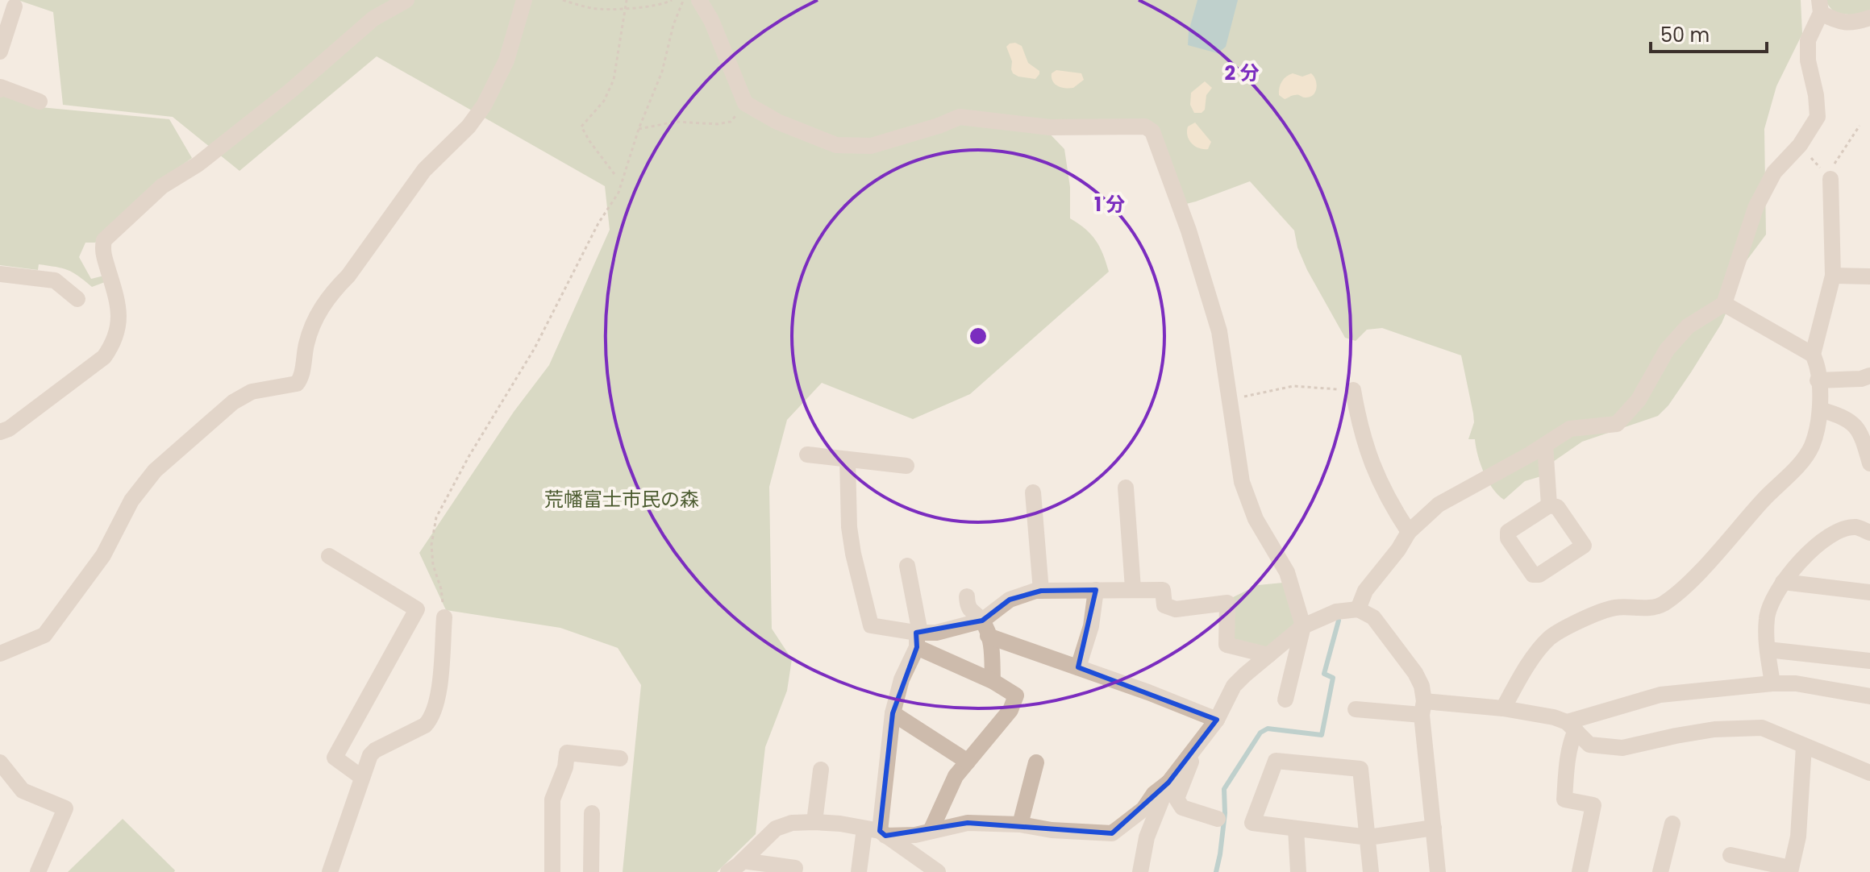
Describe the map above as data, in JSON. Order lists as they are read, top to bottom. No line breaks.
{"parks":["荒幡富士市民の森"],"scale_bar":"50 m","rings":["2 分","1 分"]}
